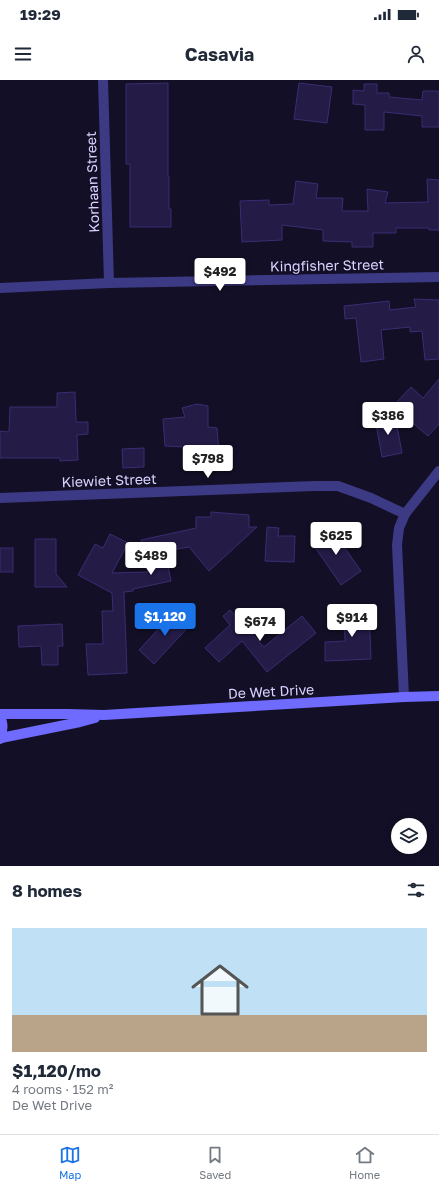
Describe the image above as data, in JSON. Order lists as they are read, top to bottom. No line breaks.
{"streets":{"street":["Korhaan Street","Kingfisher Street","Kiewiet Street","De Wet Drive"]},"crossings":[["Korhaan Street","Kingfisher Street"]],"page":{"status":"19:29","header":"Casavia","price":["$492","$386","$798","$625","$489","$1,120","$914","$674"],"heading":"8 homes","list":[{"name":"$1,120/mo","note":"4 rooms · 152 m² · De Wet Drive"}],"tabs":["Map","Saved","Home"]}}
